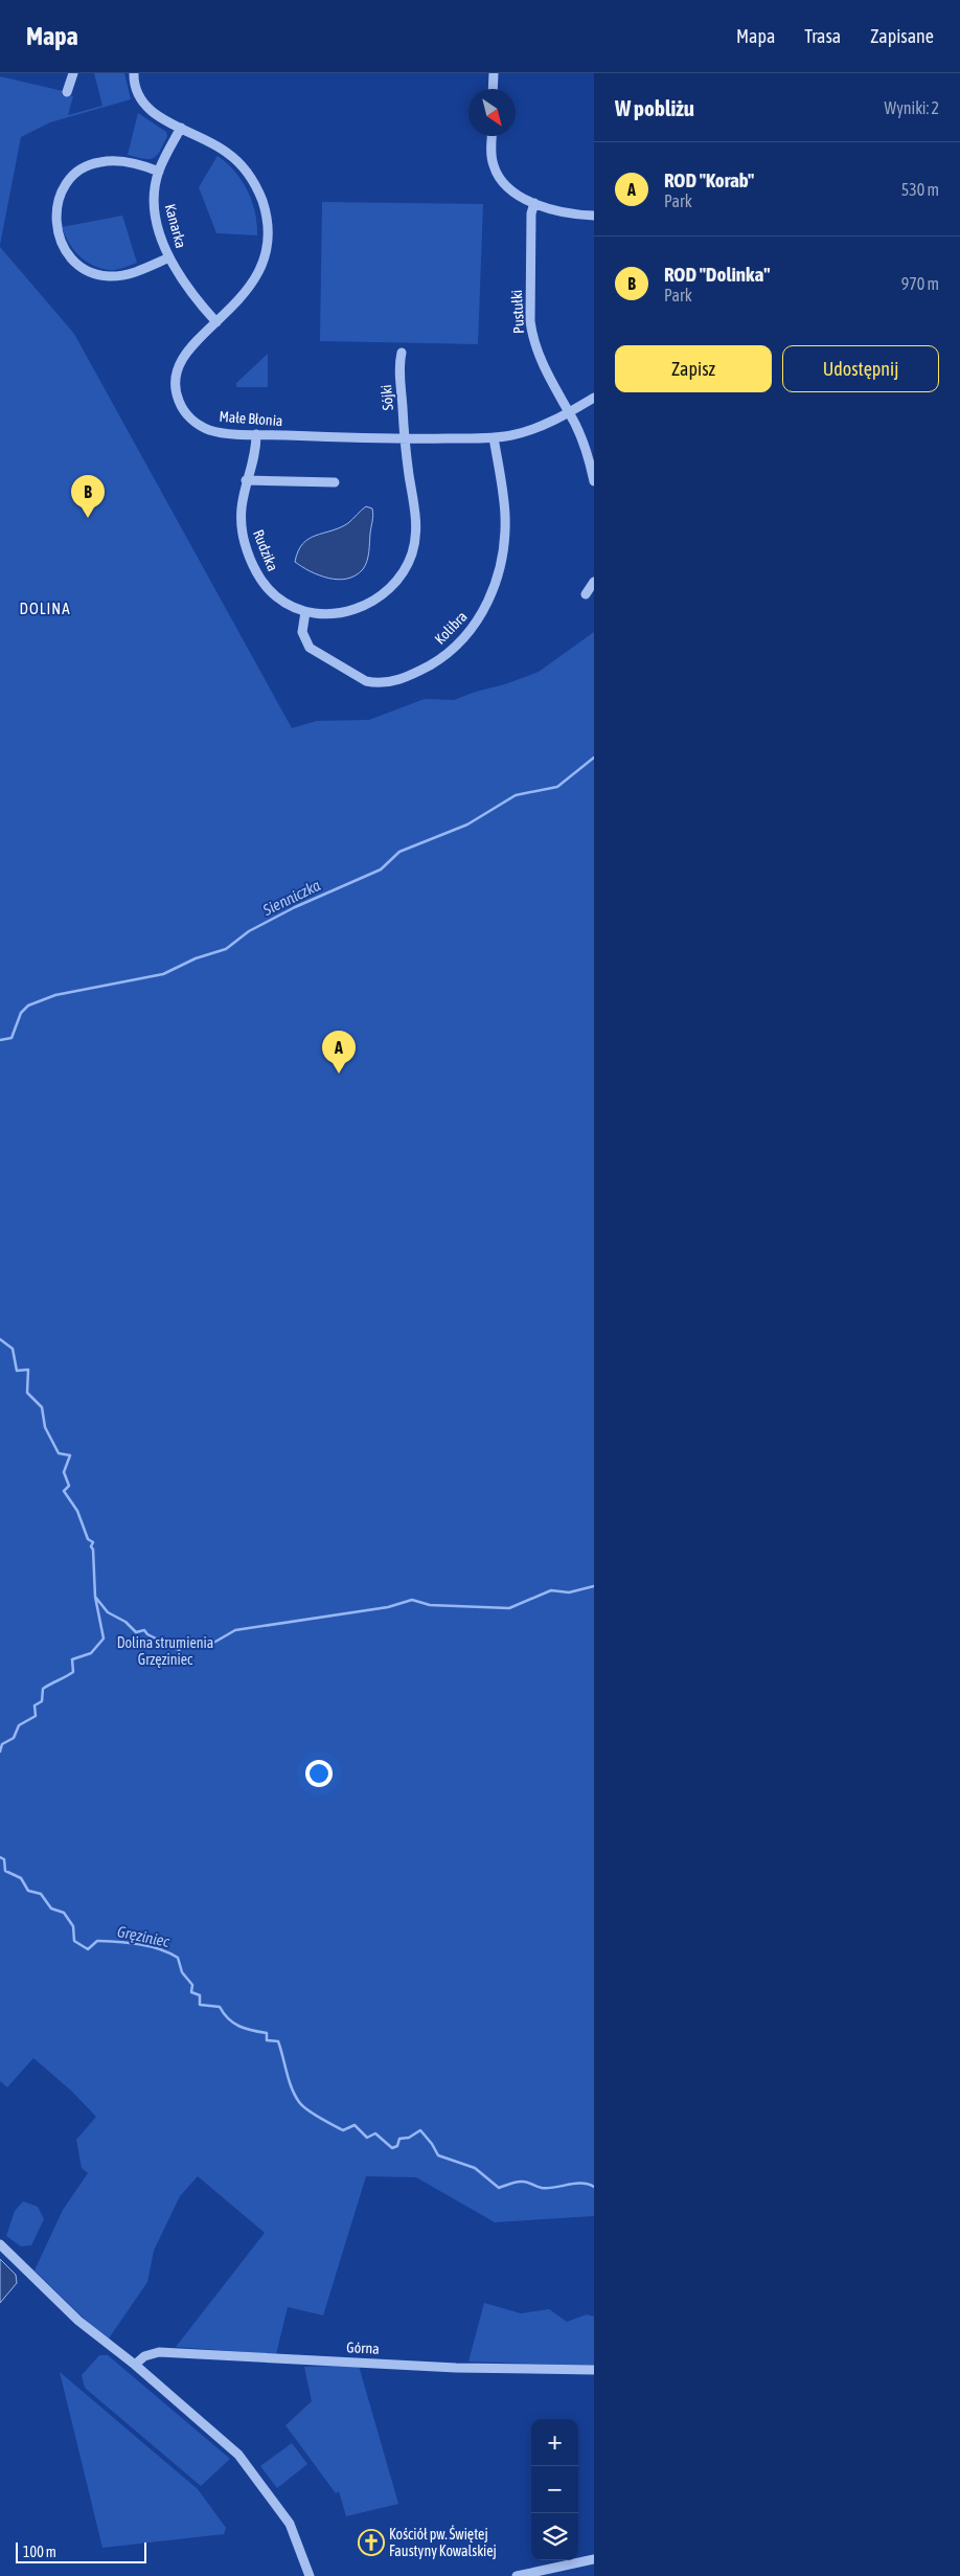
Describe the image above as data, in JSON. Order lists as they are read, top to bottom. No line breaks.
{"streets":{"street":["Kanarka","Pustułki","Sójki","Małe Błonia","Rudzika","Kolibra","Górna"]},"crossings":[["Kanarka","Małe Błonia"],["Pustułki","Małe Błonia"],["Sójki","Małe Błonia"],["Sójki","Rudzika"],["Małe Błonia","Rudzika"],["Małe Błonia","Kolibra"],["Rudzika","Kolibra"]],"districts":["DOLINA"],"water":["Sienniczka","Gręziniec"],"parks":["Dolina strumienia Grzęziniec"],"places":{"church":["Kościół pw. Świętej Faustyny Kowalskiej"]},"scale_bar":"100 m","north":"bottom right","page":{"header":"Mapa","nav":["Mapa","Trasa","Zapisane"],"heading":["W pobliżu","Wyniki: 2"],"list":[{"mark":"A","name":"ROD \"Korab\"","note":"Park","value":"530 m"},{"mark":"B","name":"ROD \"Dolinka\"","note":"Park","value":"970 m"}],"buttons":["Zapisz","Udostępnij"],"pins":["B","A"],"map_buttons":["+","−"],"scale":"100 m"}}
